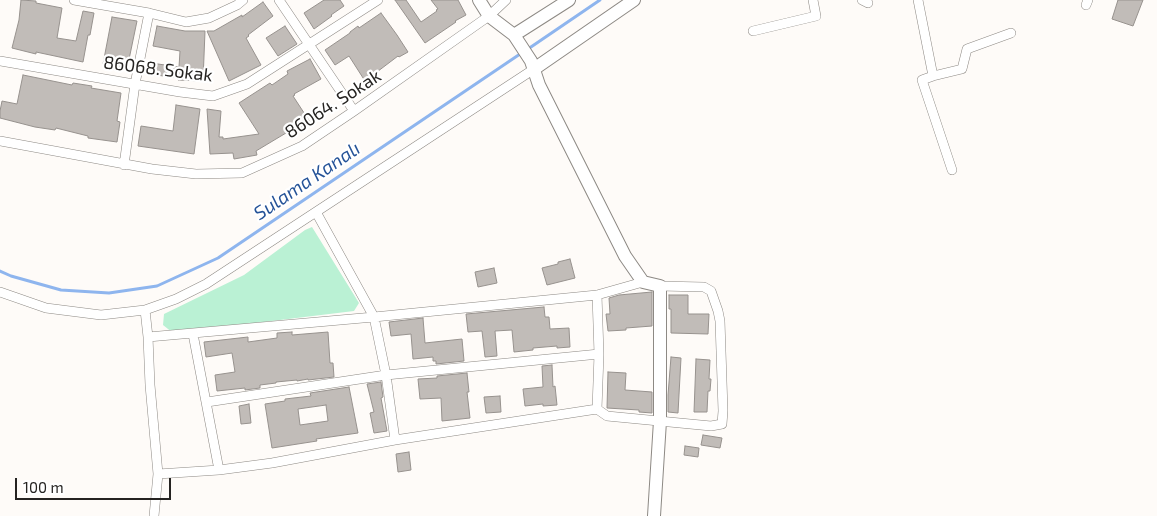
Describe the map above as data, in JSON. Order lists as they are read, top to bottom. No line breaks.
{"streets":{"street":["86068. Sokak","86064. Sokak"]},"water":["Sulama Kanalı"],"scale_bar":"100 m"}
